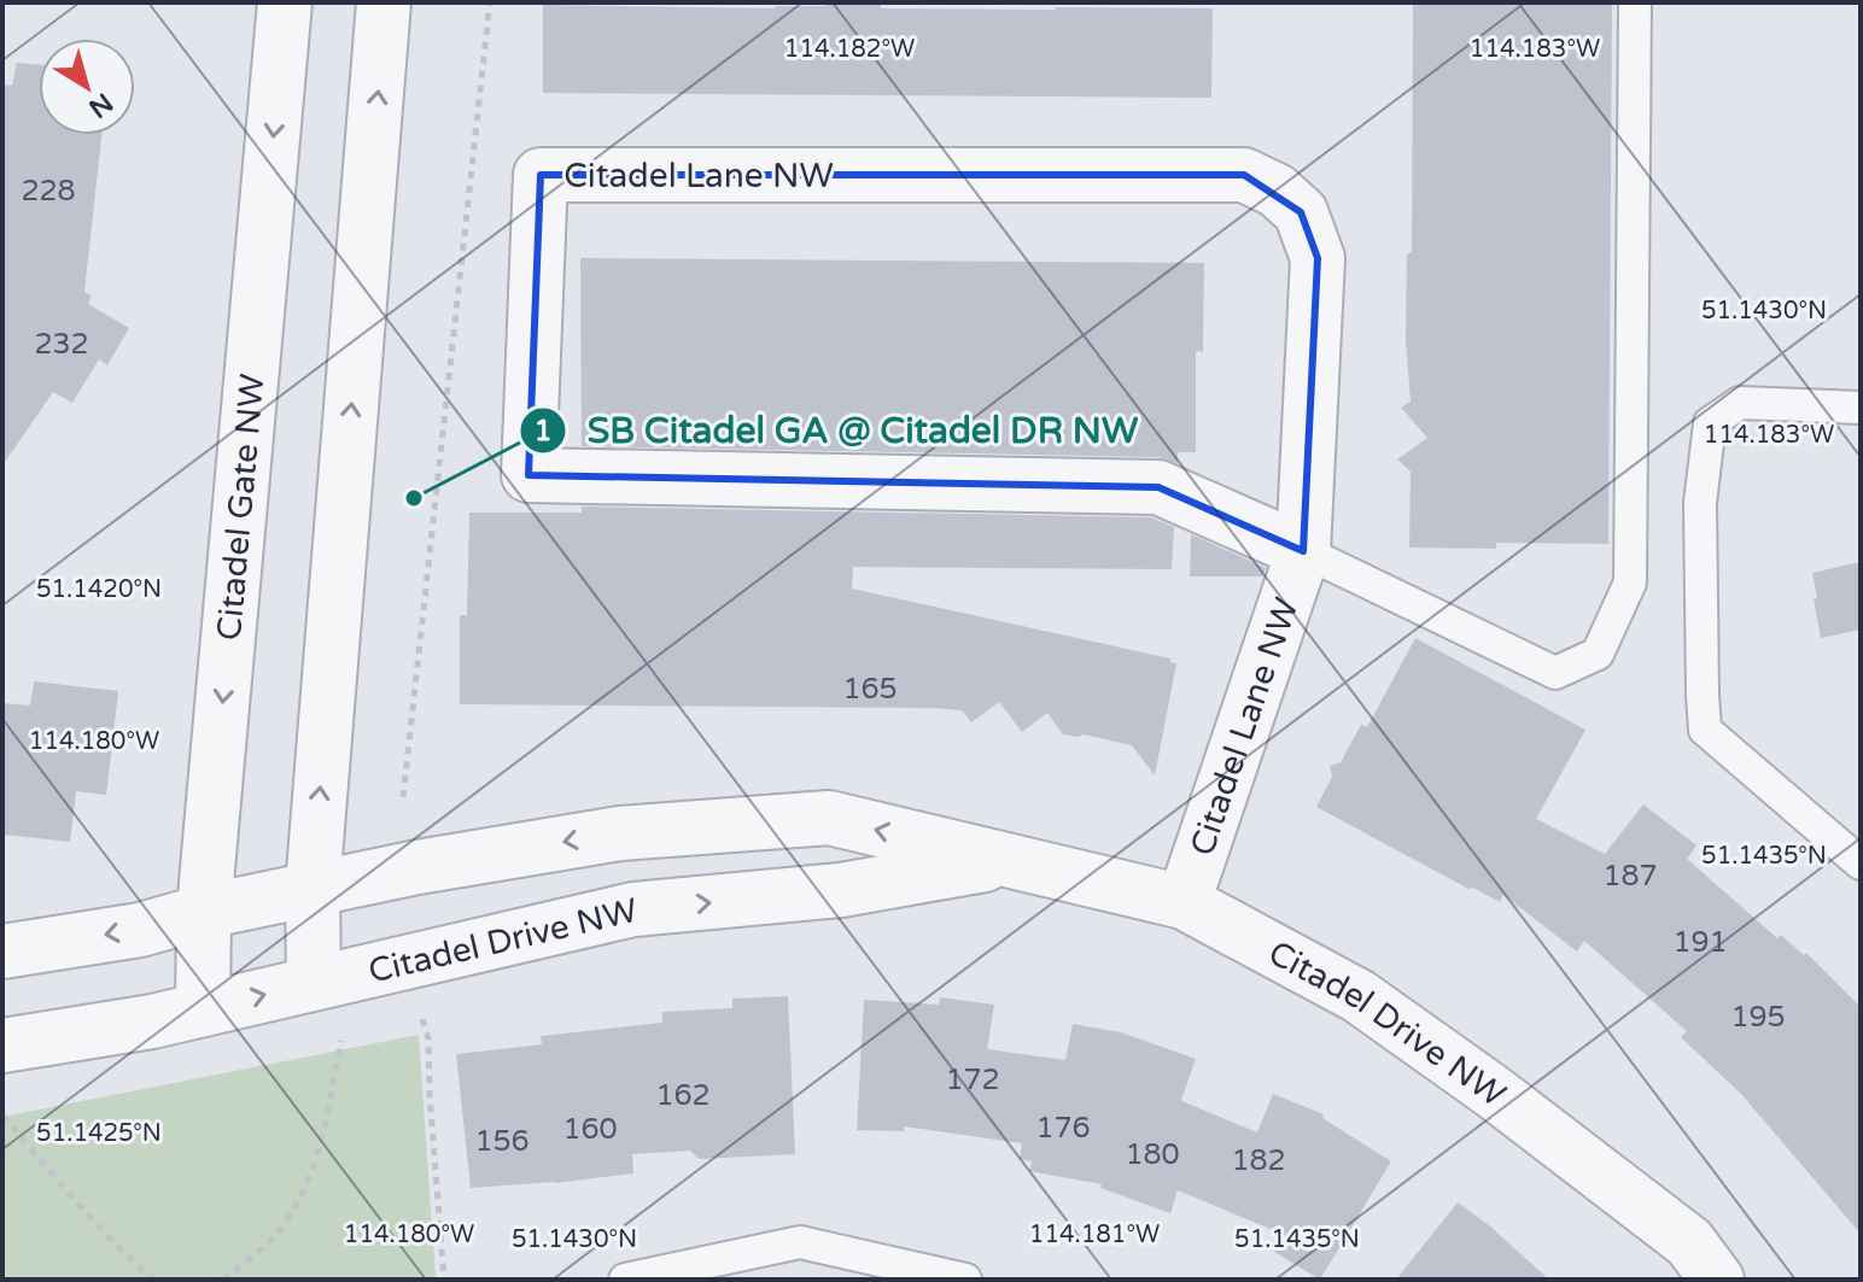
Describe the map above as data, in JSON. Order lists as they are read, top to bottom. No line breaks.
{"streets":{"street":["Citadel Lane NW","Citadel Gate NW","Citadel Drive NW"]},"crossings":[["Citadel Lane NW","Citadel Drive NW"],["Citadel Gate NW","Citadel Drive NW"]],"places":["SB Citadel GA @ Citadel DR NW"],"house_numbers":["228","232","165","187","191","195","172","162","176","160","156","180","182"],"north":"bottom right","coordinates":["114.182°W","114.183°W","51.1430°N","51.1420°N","114.180°W","51.1435°N","51.1425°N","114.181°W"]}
